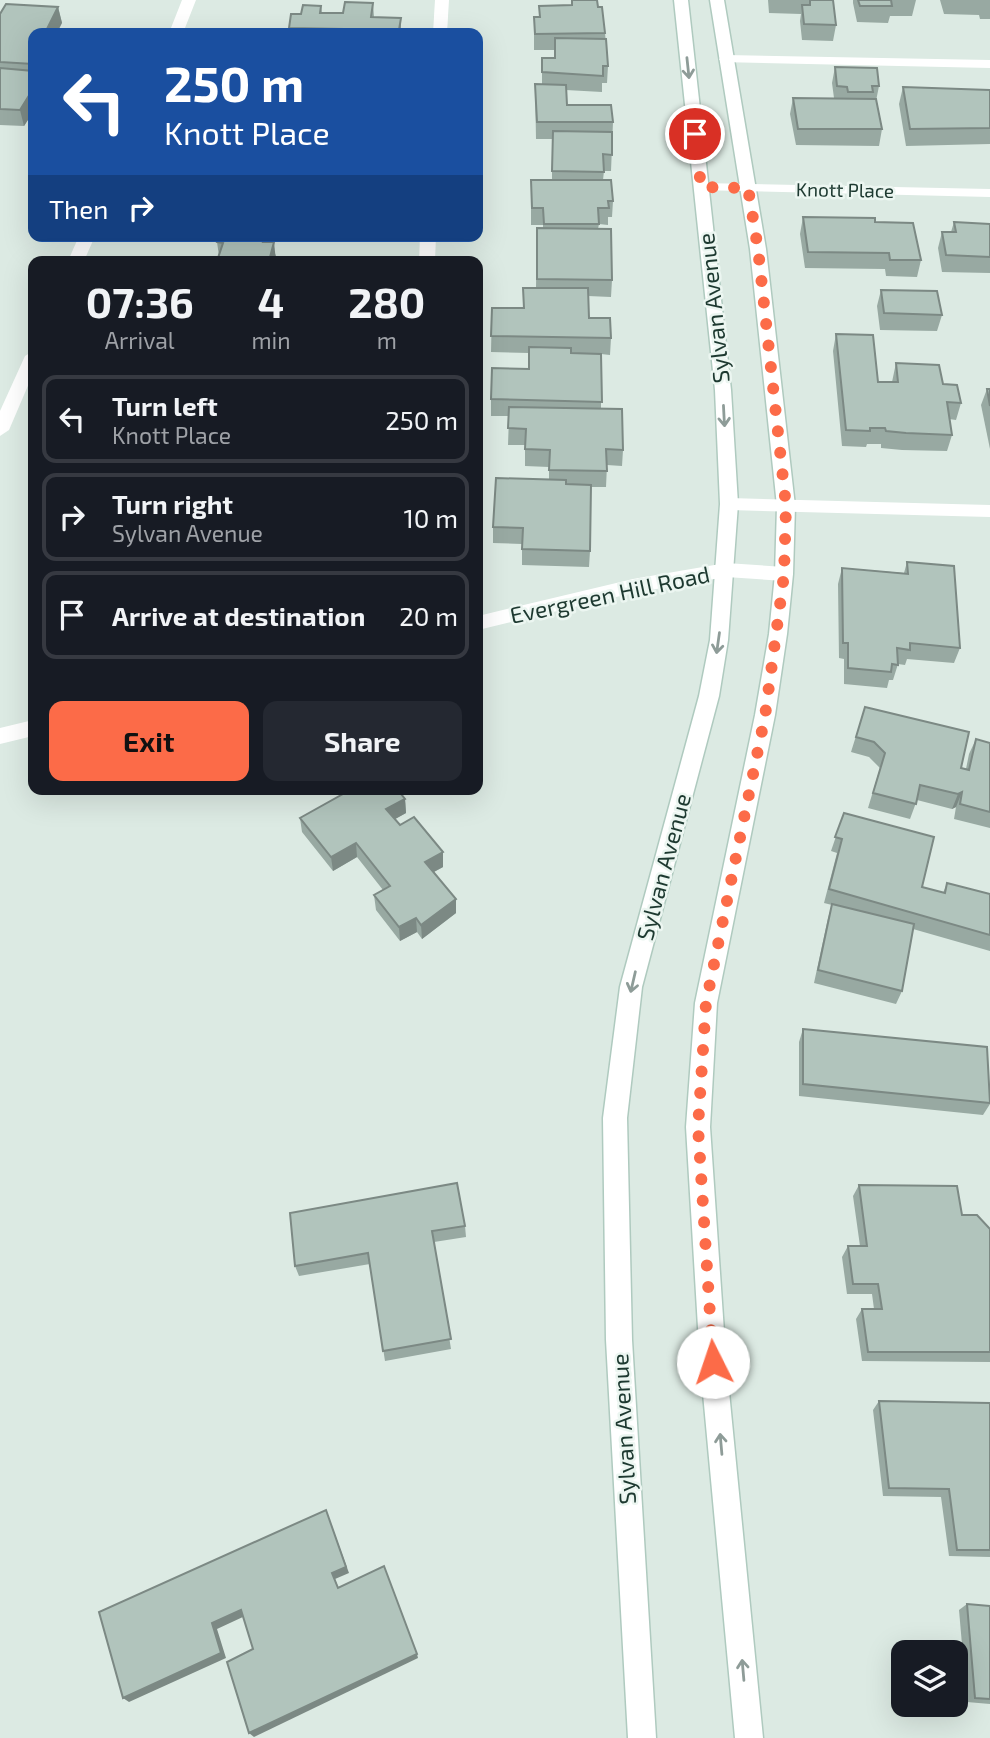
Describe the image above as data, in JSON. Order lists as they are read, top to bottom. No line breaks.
{"streets":{"main road":["Knott Place","Sylvan Avenue","Evergreen Hill Road"]},"crossings":[["Knott Place","Sylvan Avenue"],["Sylvan Avenue","Evergreen Hill Road"]],"page":{"turn":["250 m","Knott Place"],"then":"Then","eta":["07:36","Arrival","4","min","280","m"],"list":[{"name":"Turn left","note":"Knott Place","value":"250 m"},{"name":"Turn right","note":"Sylvan Avenue","value":"10 m"},{"name":"Arrive at destination","value":"20 m"}],"buttons":["Exit","Share"]}}
